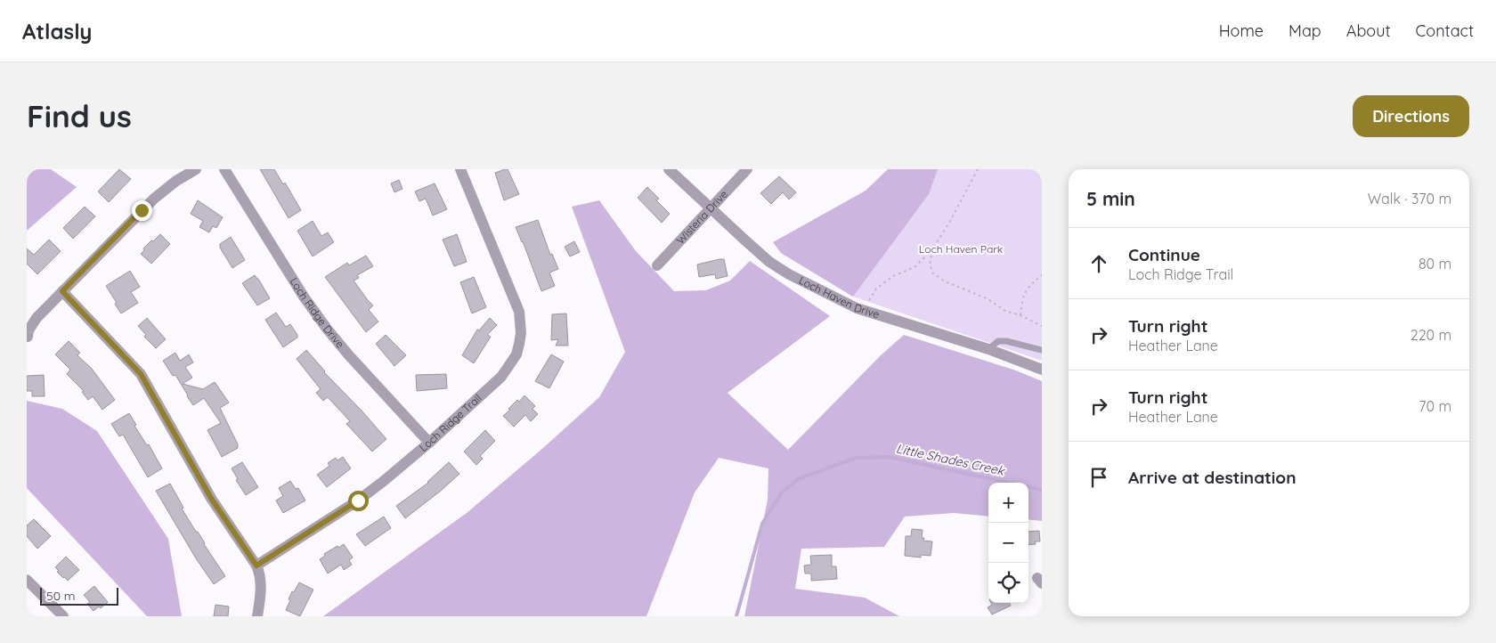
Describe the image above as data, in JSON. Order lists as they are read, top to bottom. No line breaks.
{"streets":{"street":["Wisteria Drive","Loch Haven Drive","Loch Ridge Drive","Loch Ridge Trail"]},"crossings":[["Wisteria Drive","Loch Haven Drive"],["Loch Ridge Drive","Loch Ridge Trail"]],"water":["Little Shades Creek"],"parks":["Loch Haven Park"],"scale_bar":"50 m","page":{"header":"Atlasly","nav":["Home","Map","About","Contact"],"buttons":"Directions","title":"Find us","heading":["5 min","Walk · 370 m"],"list":[["Continue","Loch Ridge Trail","80 m"],["Turn right","Heather Lane","220 m"],["Turn right","Heather Lane","70 m"],"Arrive at destination"],"map_buttons":["+","−"],"scale":"50 m"}}
